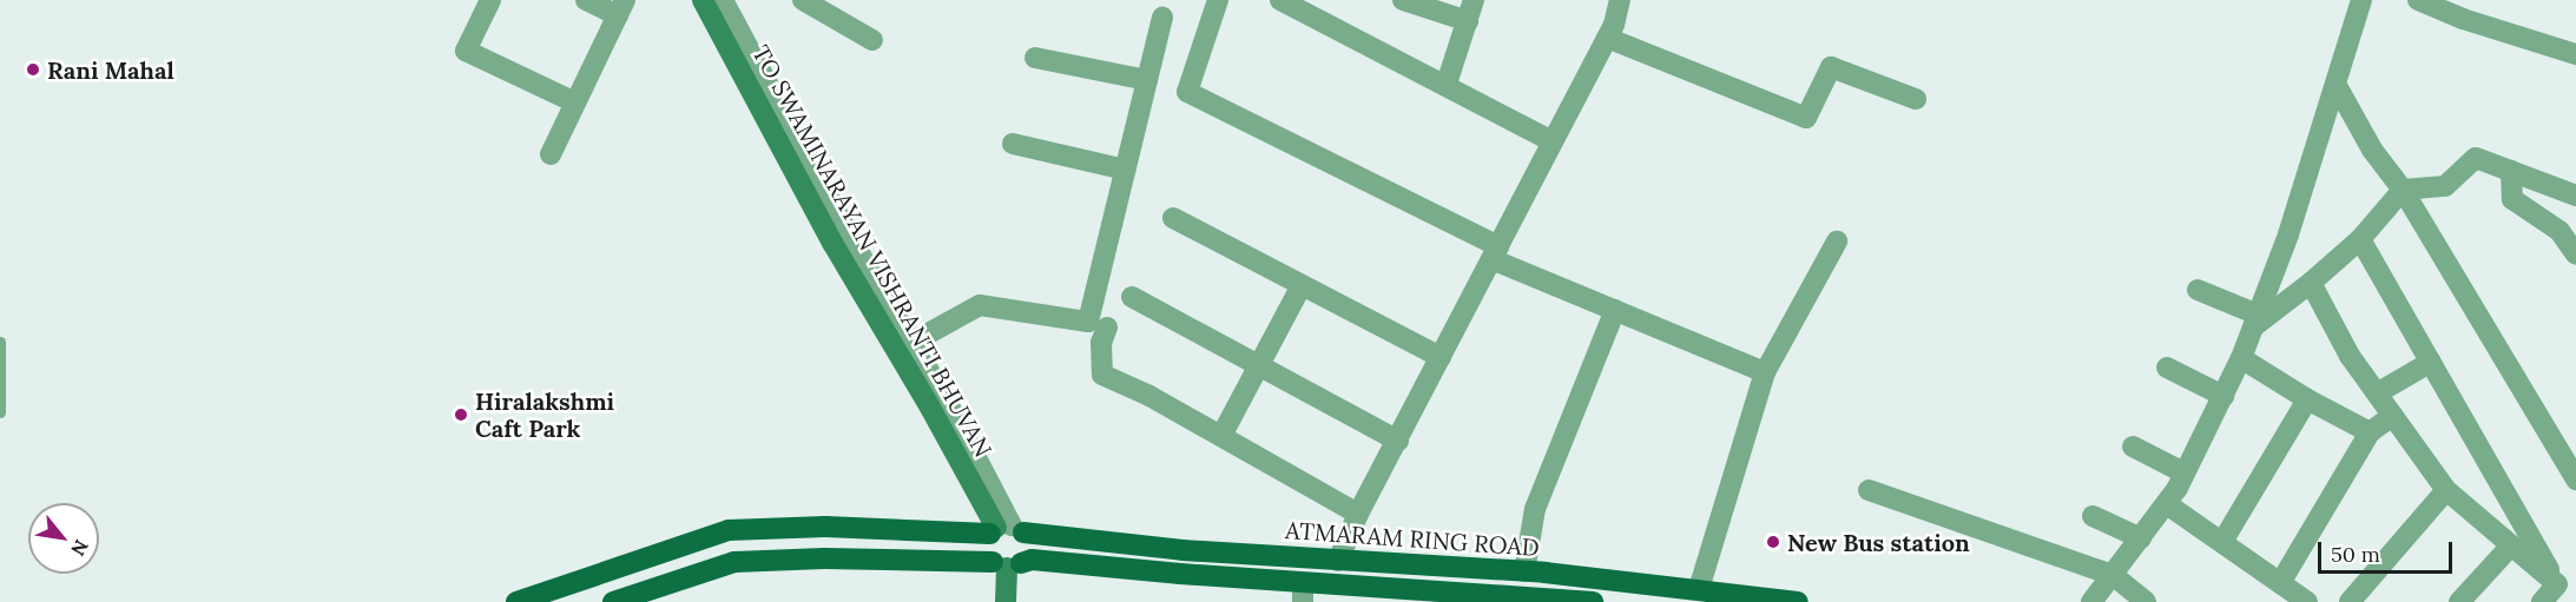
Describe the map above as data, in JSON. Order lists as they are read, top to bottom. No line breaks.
{"streets":{"main road":["TO SWAMINARAYAN VISHRANTI BHUVAN","ATMARAM RING ROAD"]},"crossings":[["TO SWAMINARAYAN VISHRANTI BHUVAN","ATMARAM RING ROAD"]],"places":["Rani Mahal","Hiralakshmi Caft Park","New Bus station"],"scale_bar":"50 m","north":"bottom right"}
